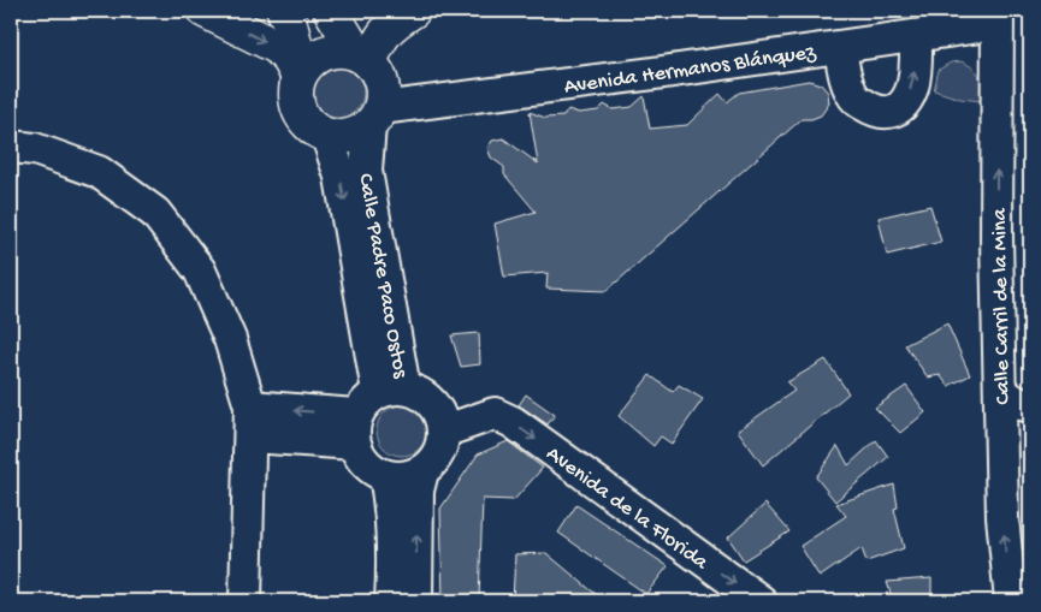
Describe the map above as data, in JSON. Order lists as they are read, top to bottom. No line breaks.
{"streets":{"street":["Avenida Hermanos Blánquez","Calle Padre Paco Ostos","Calle Carril de la Mina","Avenida de la Florida"]},"crossings":[["Avenida Hermanos Blánquez","Calle Padre Paco Ostos"],["Avenida Hermanos Blánquez","Calle Carril de la Mina"],["Calle Padre Paco Ostos","Avenida de la Florida"]],"one_way":["Calle Carril de la Mina","Avenida de la Florida"]}
